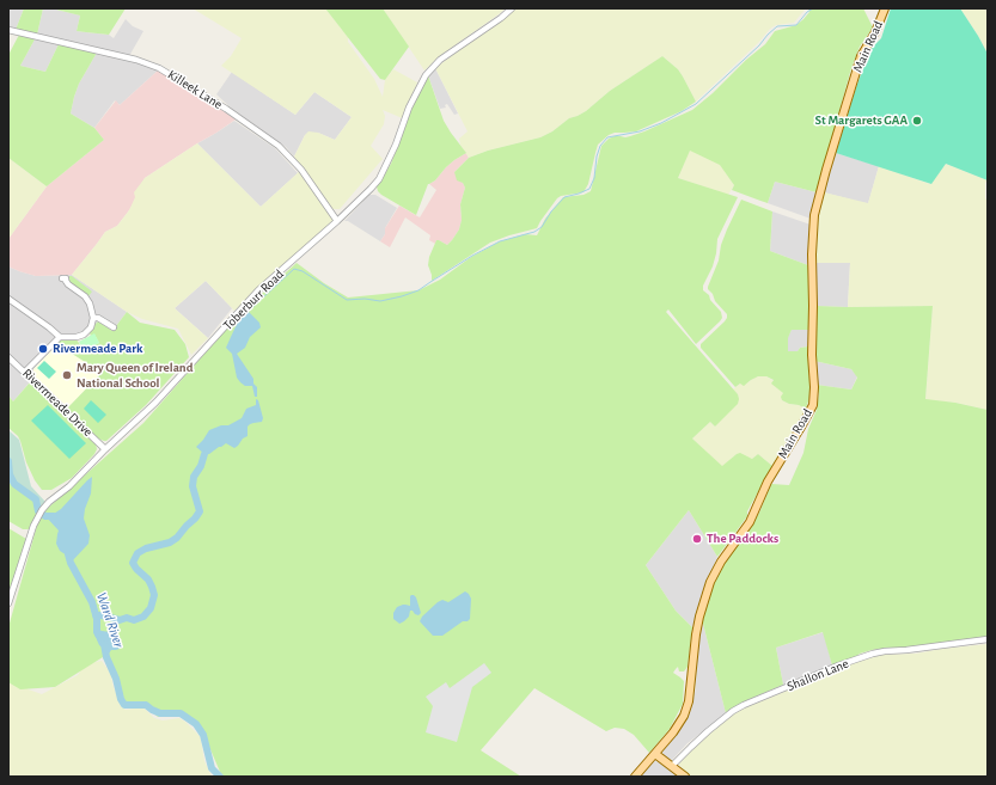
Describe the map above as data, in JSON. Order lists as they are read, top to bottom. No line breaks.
{"streets":{"main road":["Main Road"],"street":["Killeek Lane","Toberburr Road","Rivermeade Drive","Shallon Lane"]},"crossings":[["Killeek Lane","Toberburr Road"],["Toberburr Road","Rivermeade Drive"]],"water":["Ward River"],"places":["St Margarets GAA","Rivermeade Park","Mary Queen of Ireland National School","The Paddocks"]}
